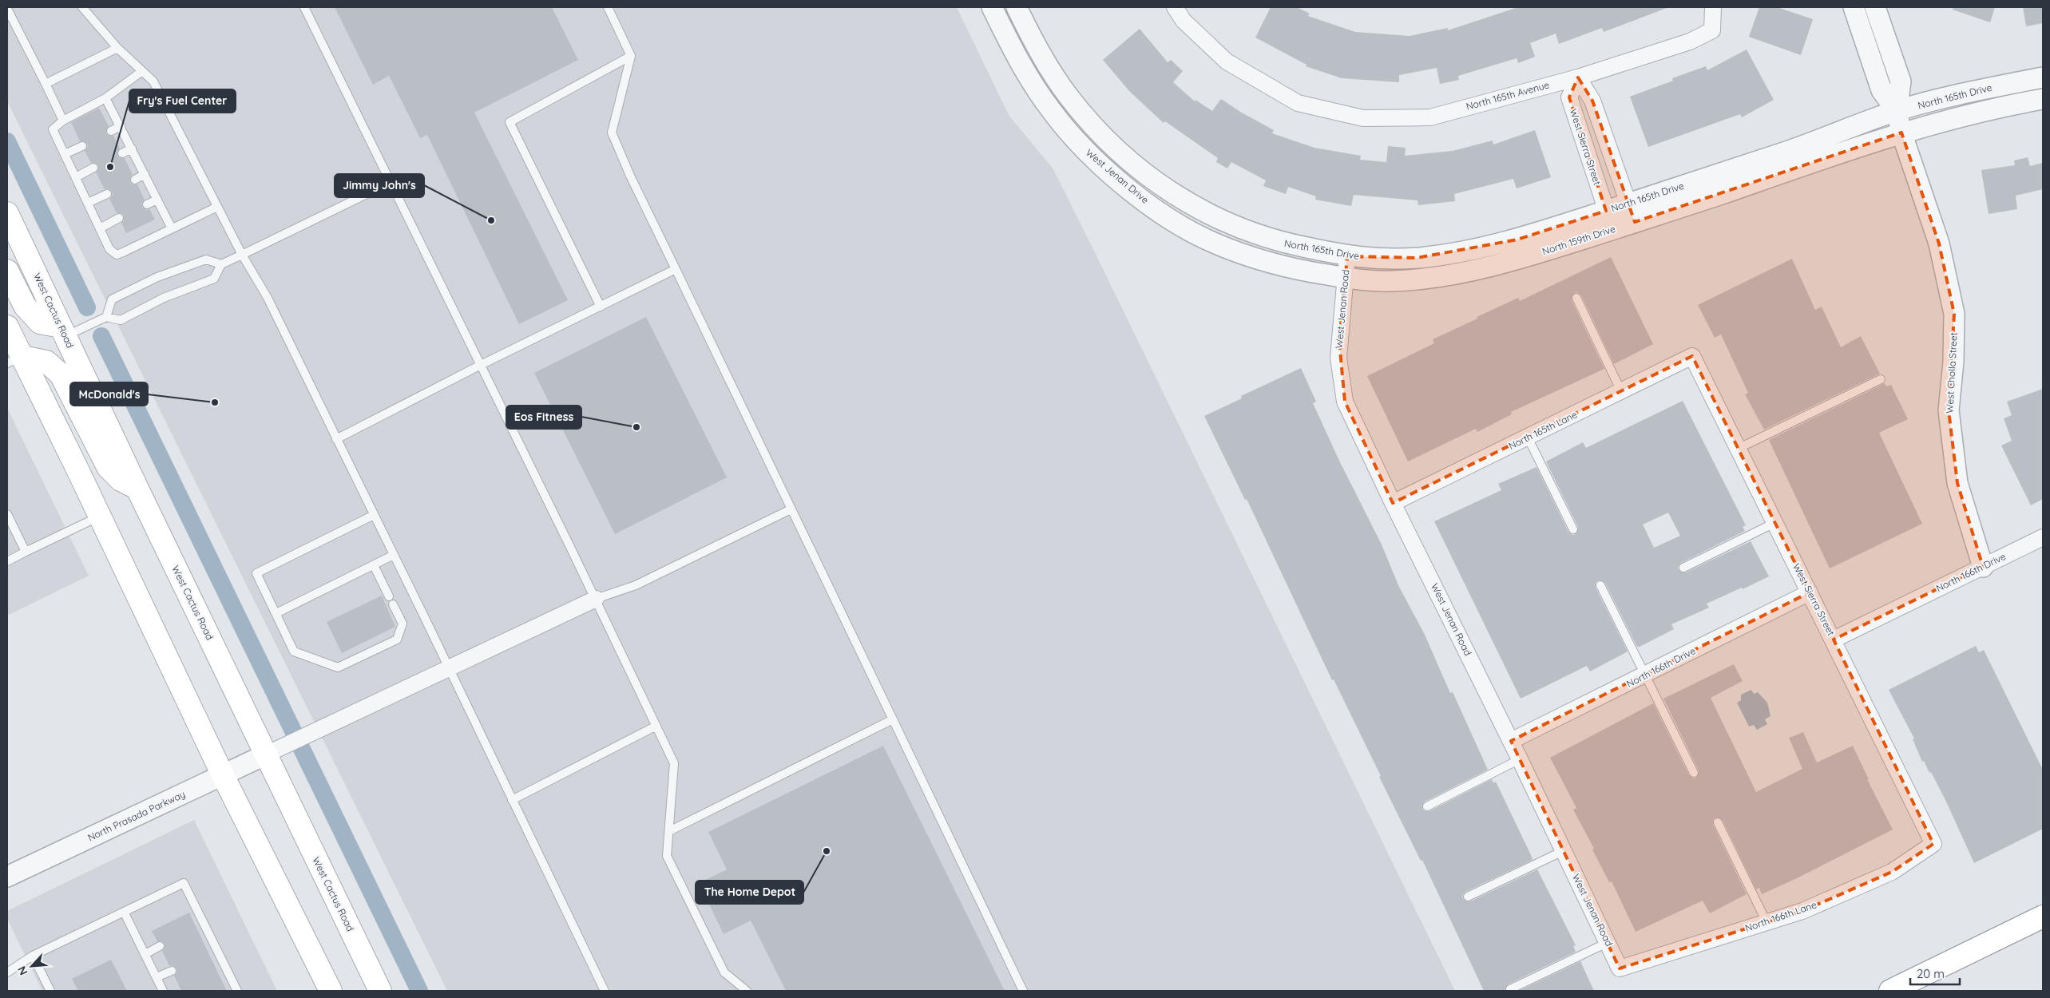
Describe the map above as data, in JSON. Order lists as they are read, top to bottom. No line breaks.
{"streets":{"main road":["West Cactus Road"],"street":["North 165th Avenue","North 165th Drive","West Sierra Street","West Jenan Drive","North 159th Drive","West Jenan Road","West Cholla Street","North 165th Lane","North 166th Drive","North Prasada Parkway","North 166th Lane"]},"crossings":[["North 165th Avenue","West Sierra Street"],["North 165th Drive","West Sierra Street"],["North 165th Drive","West Jenan Drive"],["North 165th Drive","North 159th Drive"],["North 165th Drive","West Jenan Road"],["North 165th Drive","West Cholla Street"],["West Sierra Street","North 159th Drive"],["West Sierra Street","North 165th Lane"],["West Sierra Street","North 166th Drive"],["West Sierra Street","North 166th Lane"],["West Jenan Drive","North 159th Drive"],["West Jenan Drive","West Jenan Road"],["North 159th Drive","West Jenan Road"],["West Jenan Road","North 165th Lane"],["West Jenan Road","North 166th Drive"],["West Jenan Road","North 166th Lane"],["West Cactus Road","North Prasada Parkway"],["West Cholla Street","North 166th Drive"]],"places":["Fry's Fuel Center","Jimmy John's","McDonald's","Eos Fitness","The Home Depot"],"scale_bar":"20 m","north":"bottom left"}
